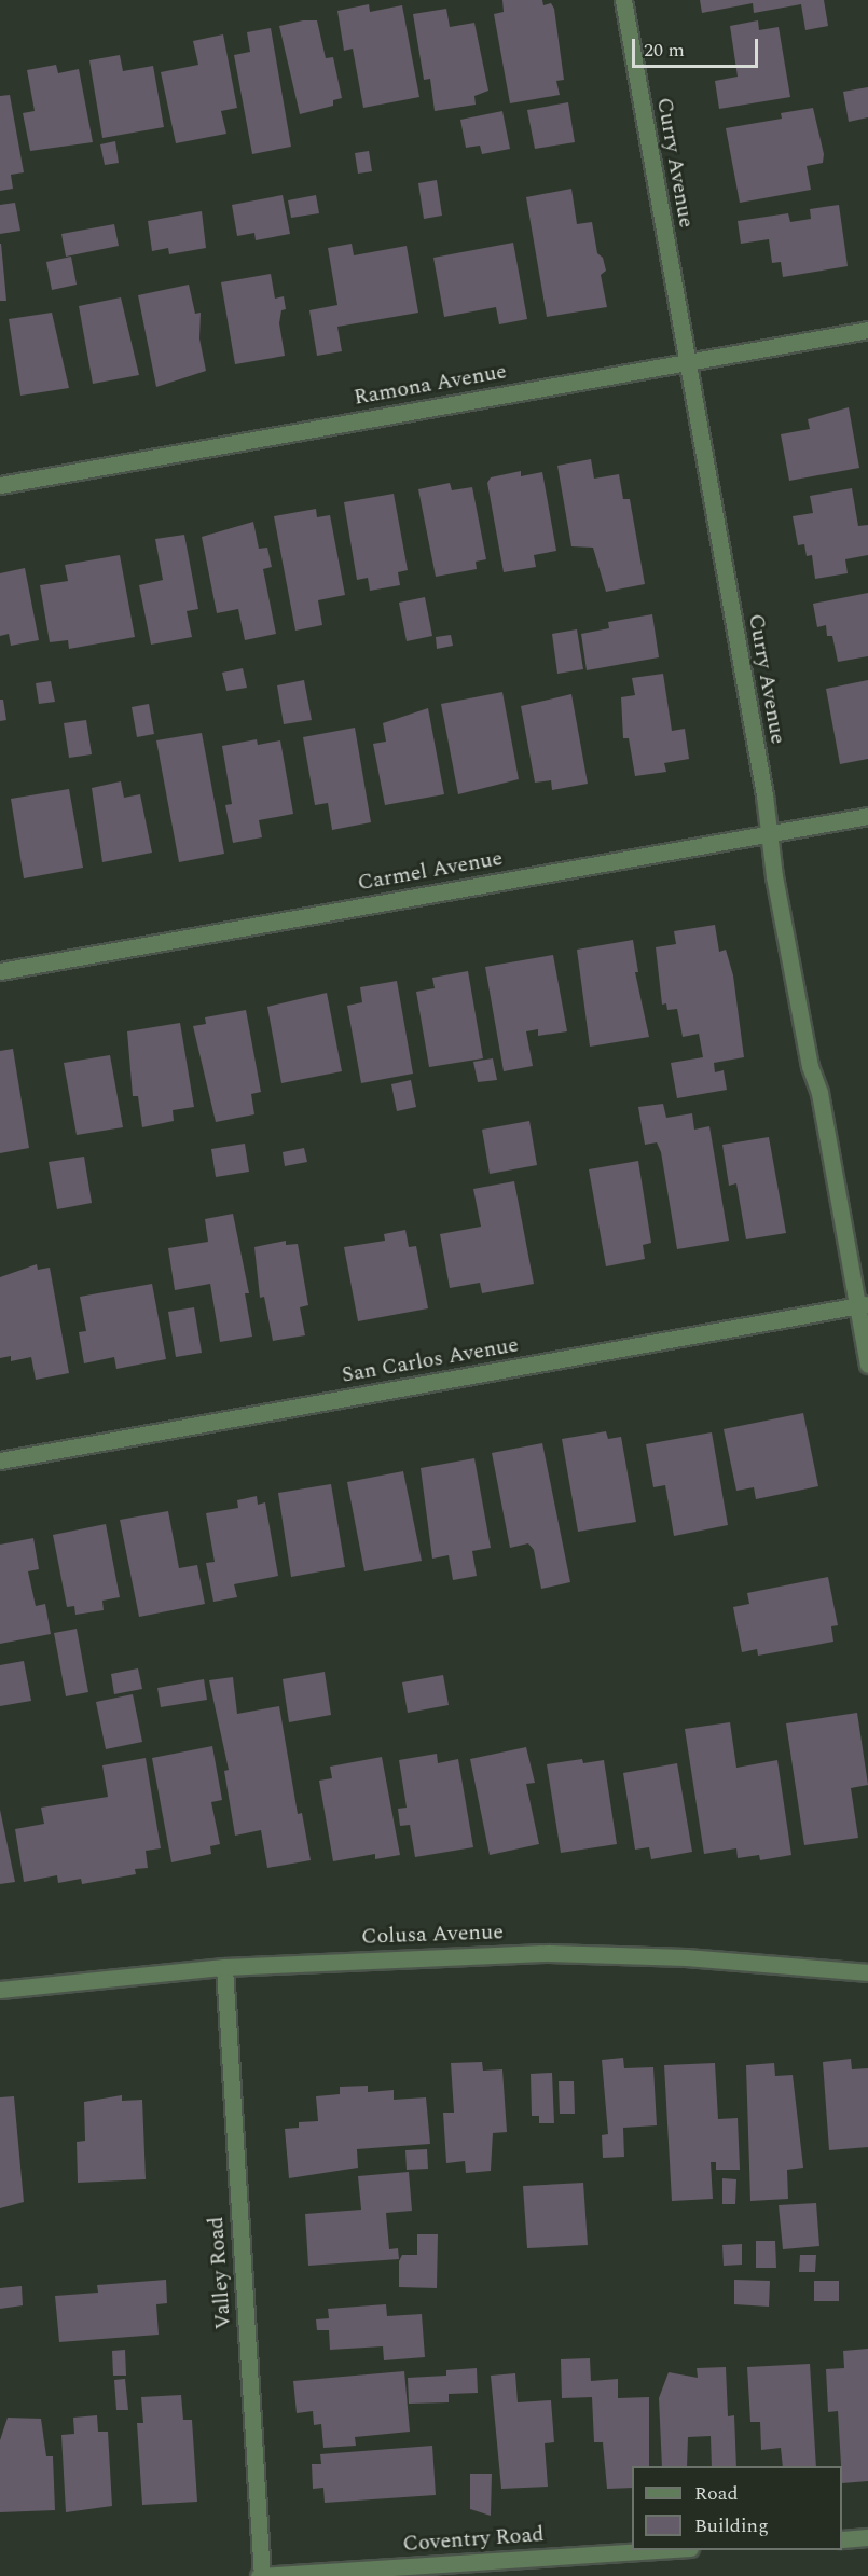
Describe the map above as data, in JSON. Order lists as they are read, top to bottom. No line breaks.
{"streets":{"street":["Curry Avenue","Ramona Avenue","Carmel Avenue","San Carlos Avenue","Colusa Avenue","Valley Road","Coventry Road"]},"crossings":[["Curry Avenue","Ramona Avenue"],["Curry Avenue","Carmel Avenue"],["Curry Avenue","San Carlos Avenue"],["Colusa Avenue","Valley Road"],["Valley Road","Coventry Road"]],"legend":["Road","Building"],"scale_bar":"20 m"}
